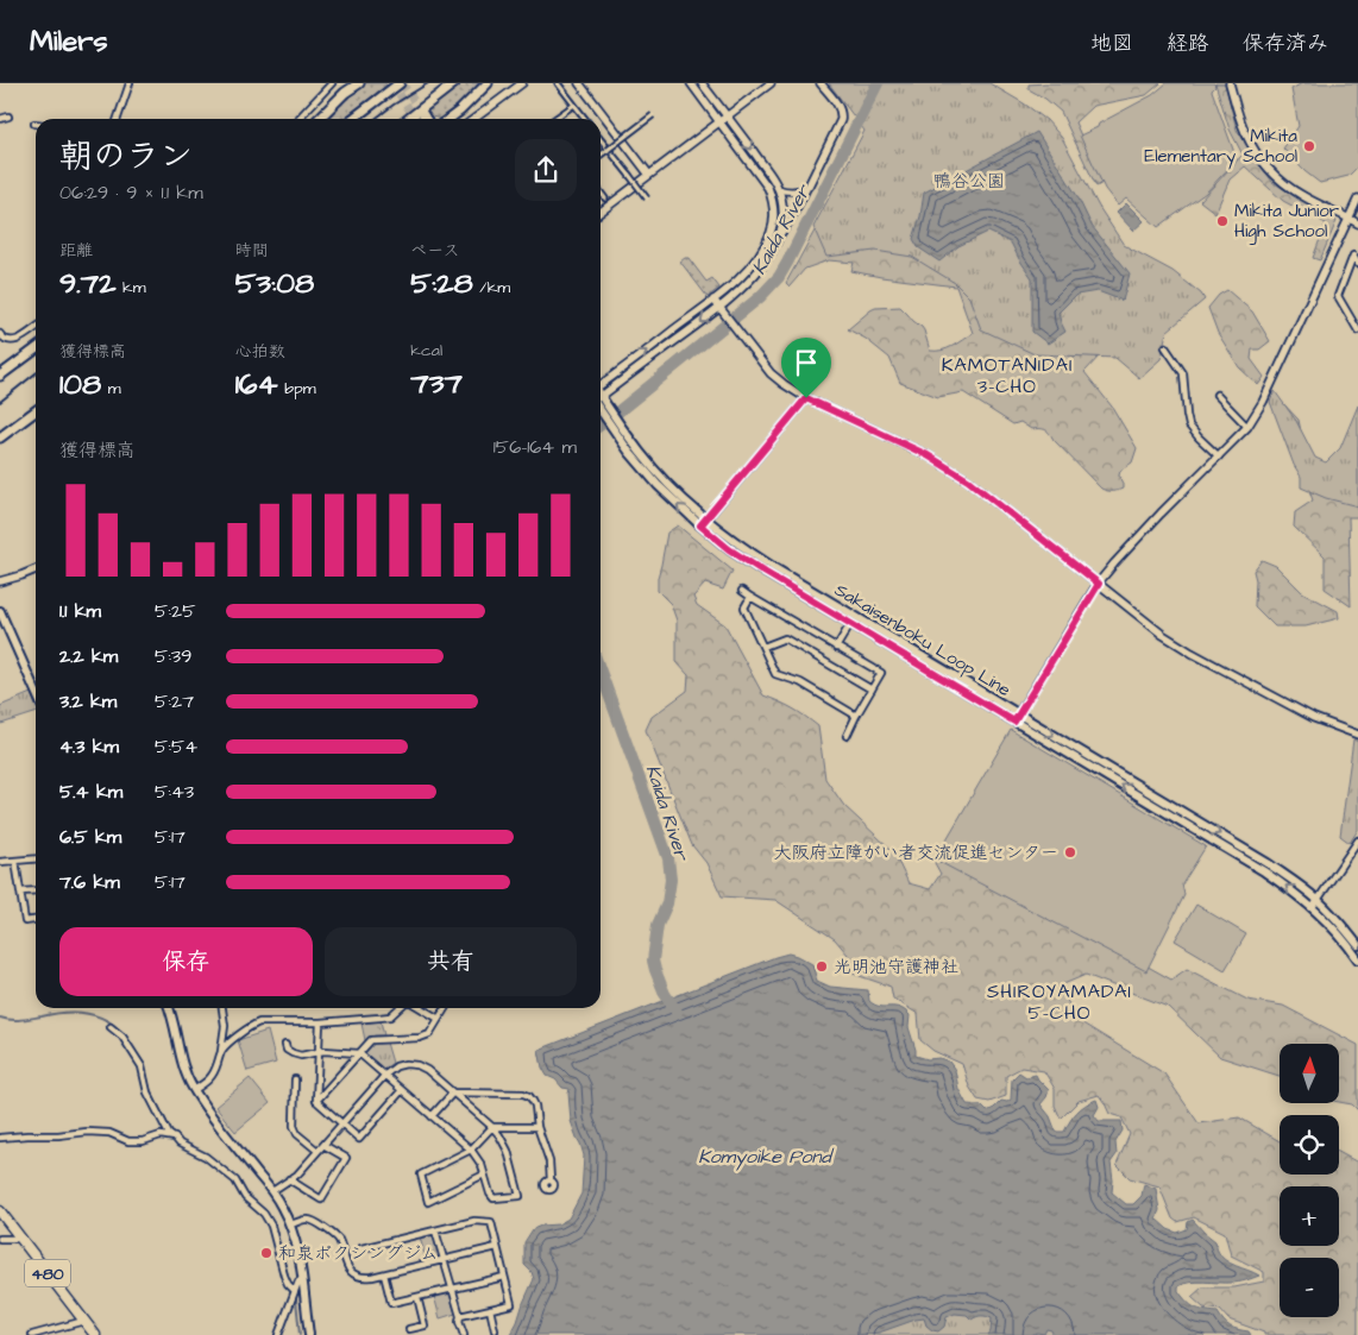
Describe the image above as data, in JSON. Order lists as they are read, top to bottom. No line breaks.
{"streets":{"highway":["480"],"main road":["Sakaisenboku Loop Line"]},"districts":["KAMOTANIDAI 3-CHO","SHIROYAMADAI 5-CHO"],"water":["Kaida River","Komyoike Pond"],"parks":["鴨谷公園"],"places":["Mikita Elementary School","Mikita Junior High School","大阪府立障がい者交流促進センター","光明池守護神社","和泉ボクシングジム"],"north":"top","page":{"header":"Milers","nav":["地図","経路","保存済み"],"heading":["朝のラン","06:29 · 9 × 1.1 km"],"stats":[["距離","9.72 km"],["時間","53:08"],["ペース","5:28 /km"],["獲得標高","108 m"],["心拍数","164 bpm"],["kcal","737"]],"chart":["獲得標高","156–164 m"],"list":[{"name":"1.1 km","note":"5:25"},{"name":"2.2 km","note":"5:39"},{"name":"3.2 km","note":"5:27"},{"name":"4.3 km","note":"5:54"},{"name":"5.4 km","note":"5:43"},{"name":"6.5 km","note":"5:17"},{"name":"7.6 km","note":"5:17"}],"buttons":["保存","共有"],"map_buttons":["+","−"]}}
